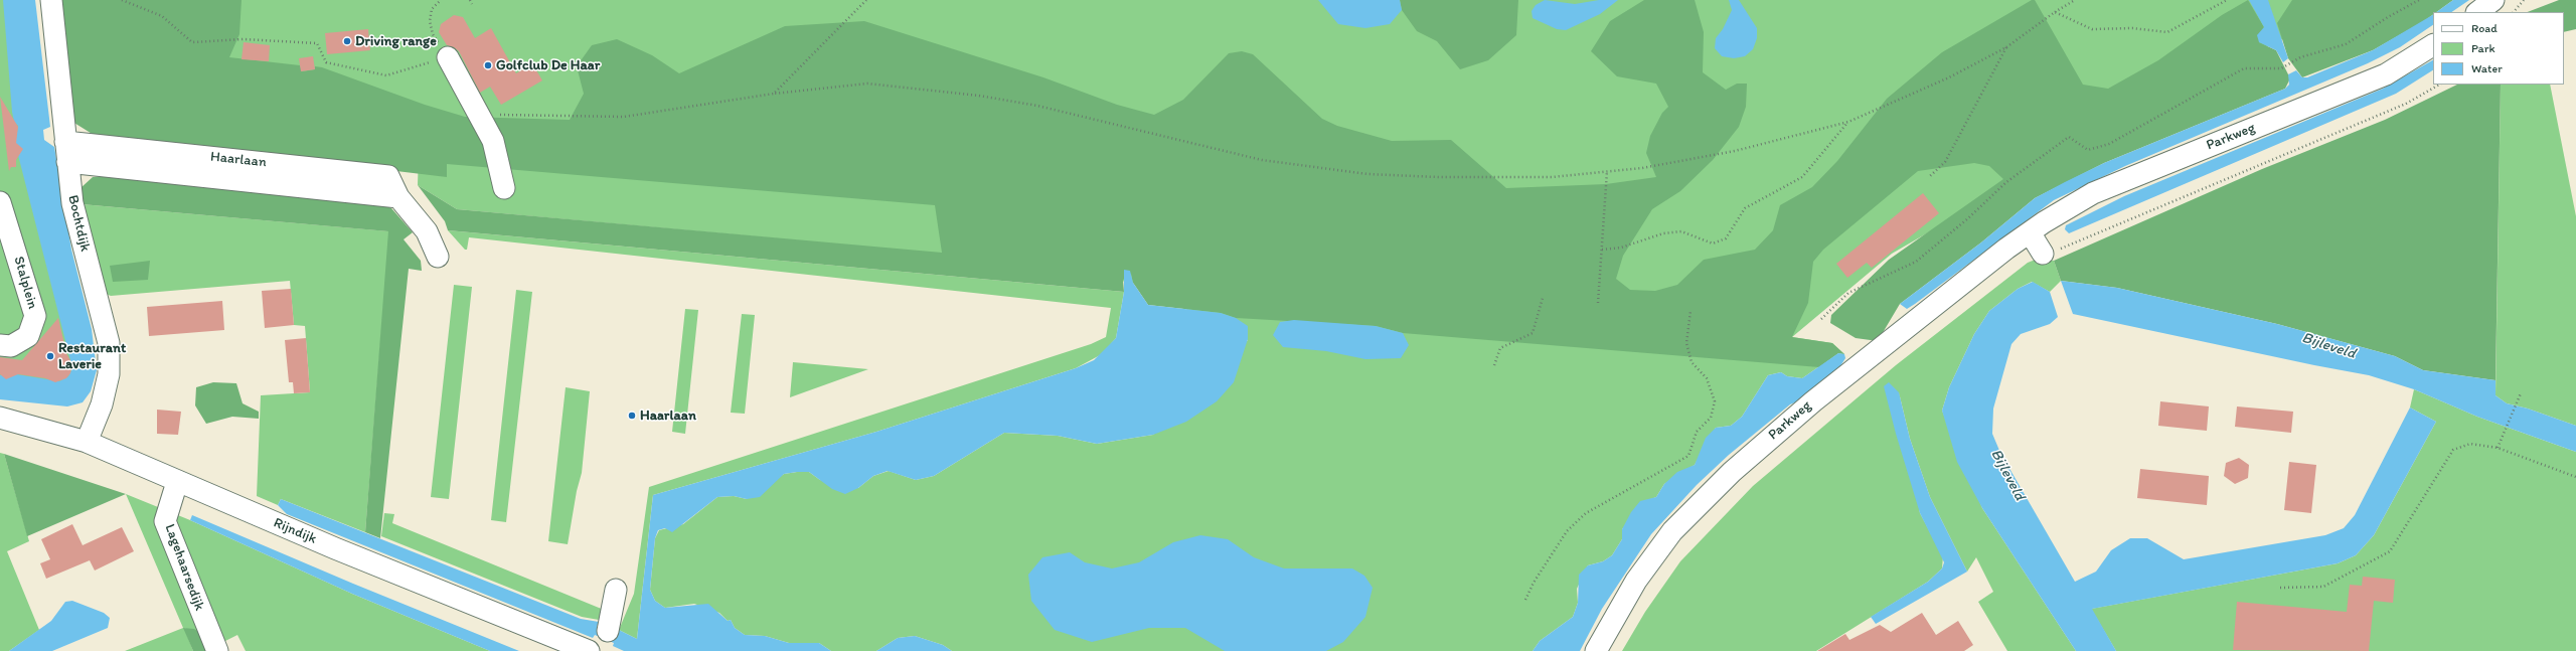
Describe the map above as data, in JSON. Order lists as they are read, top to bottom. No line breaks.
{"streets":{"street":["Parkweg","Haarlaan","Bochtdijk","Stalplein","Rijndijk","Lagehaarsedijk"]},"crossings":[["Haarlaan","Bochtdijk"],["Bochtdijk","Rijndijk"],["Rijndijk","Lagehaarsedijk"]],"water":["Bijleveld"],"places":["Driving range","Golfclub De Haar","Restaurant Laverie","Haarlaan"],"legend":["Road","Park","Water"]}
